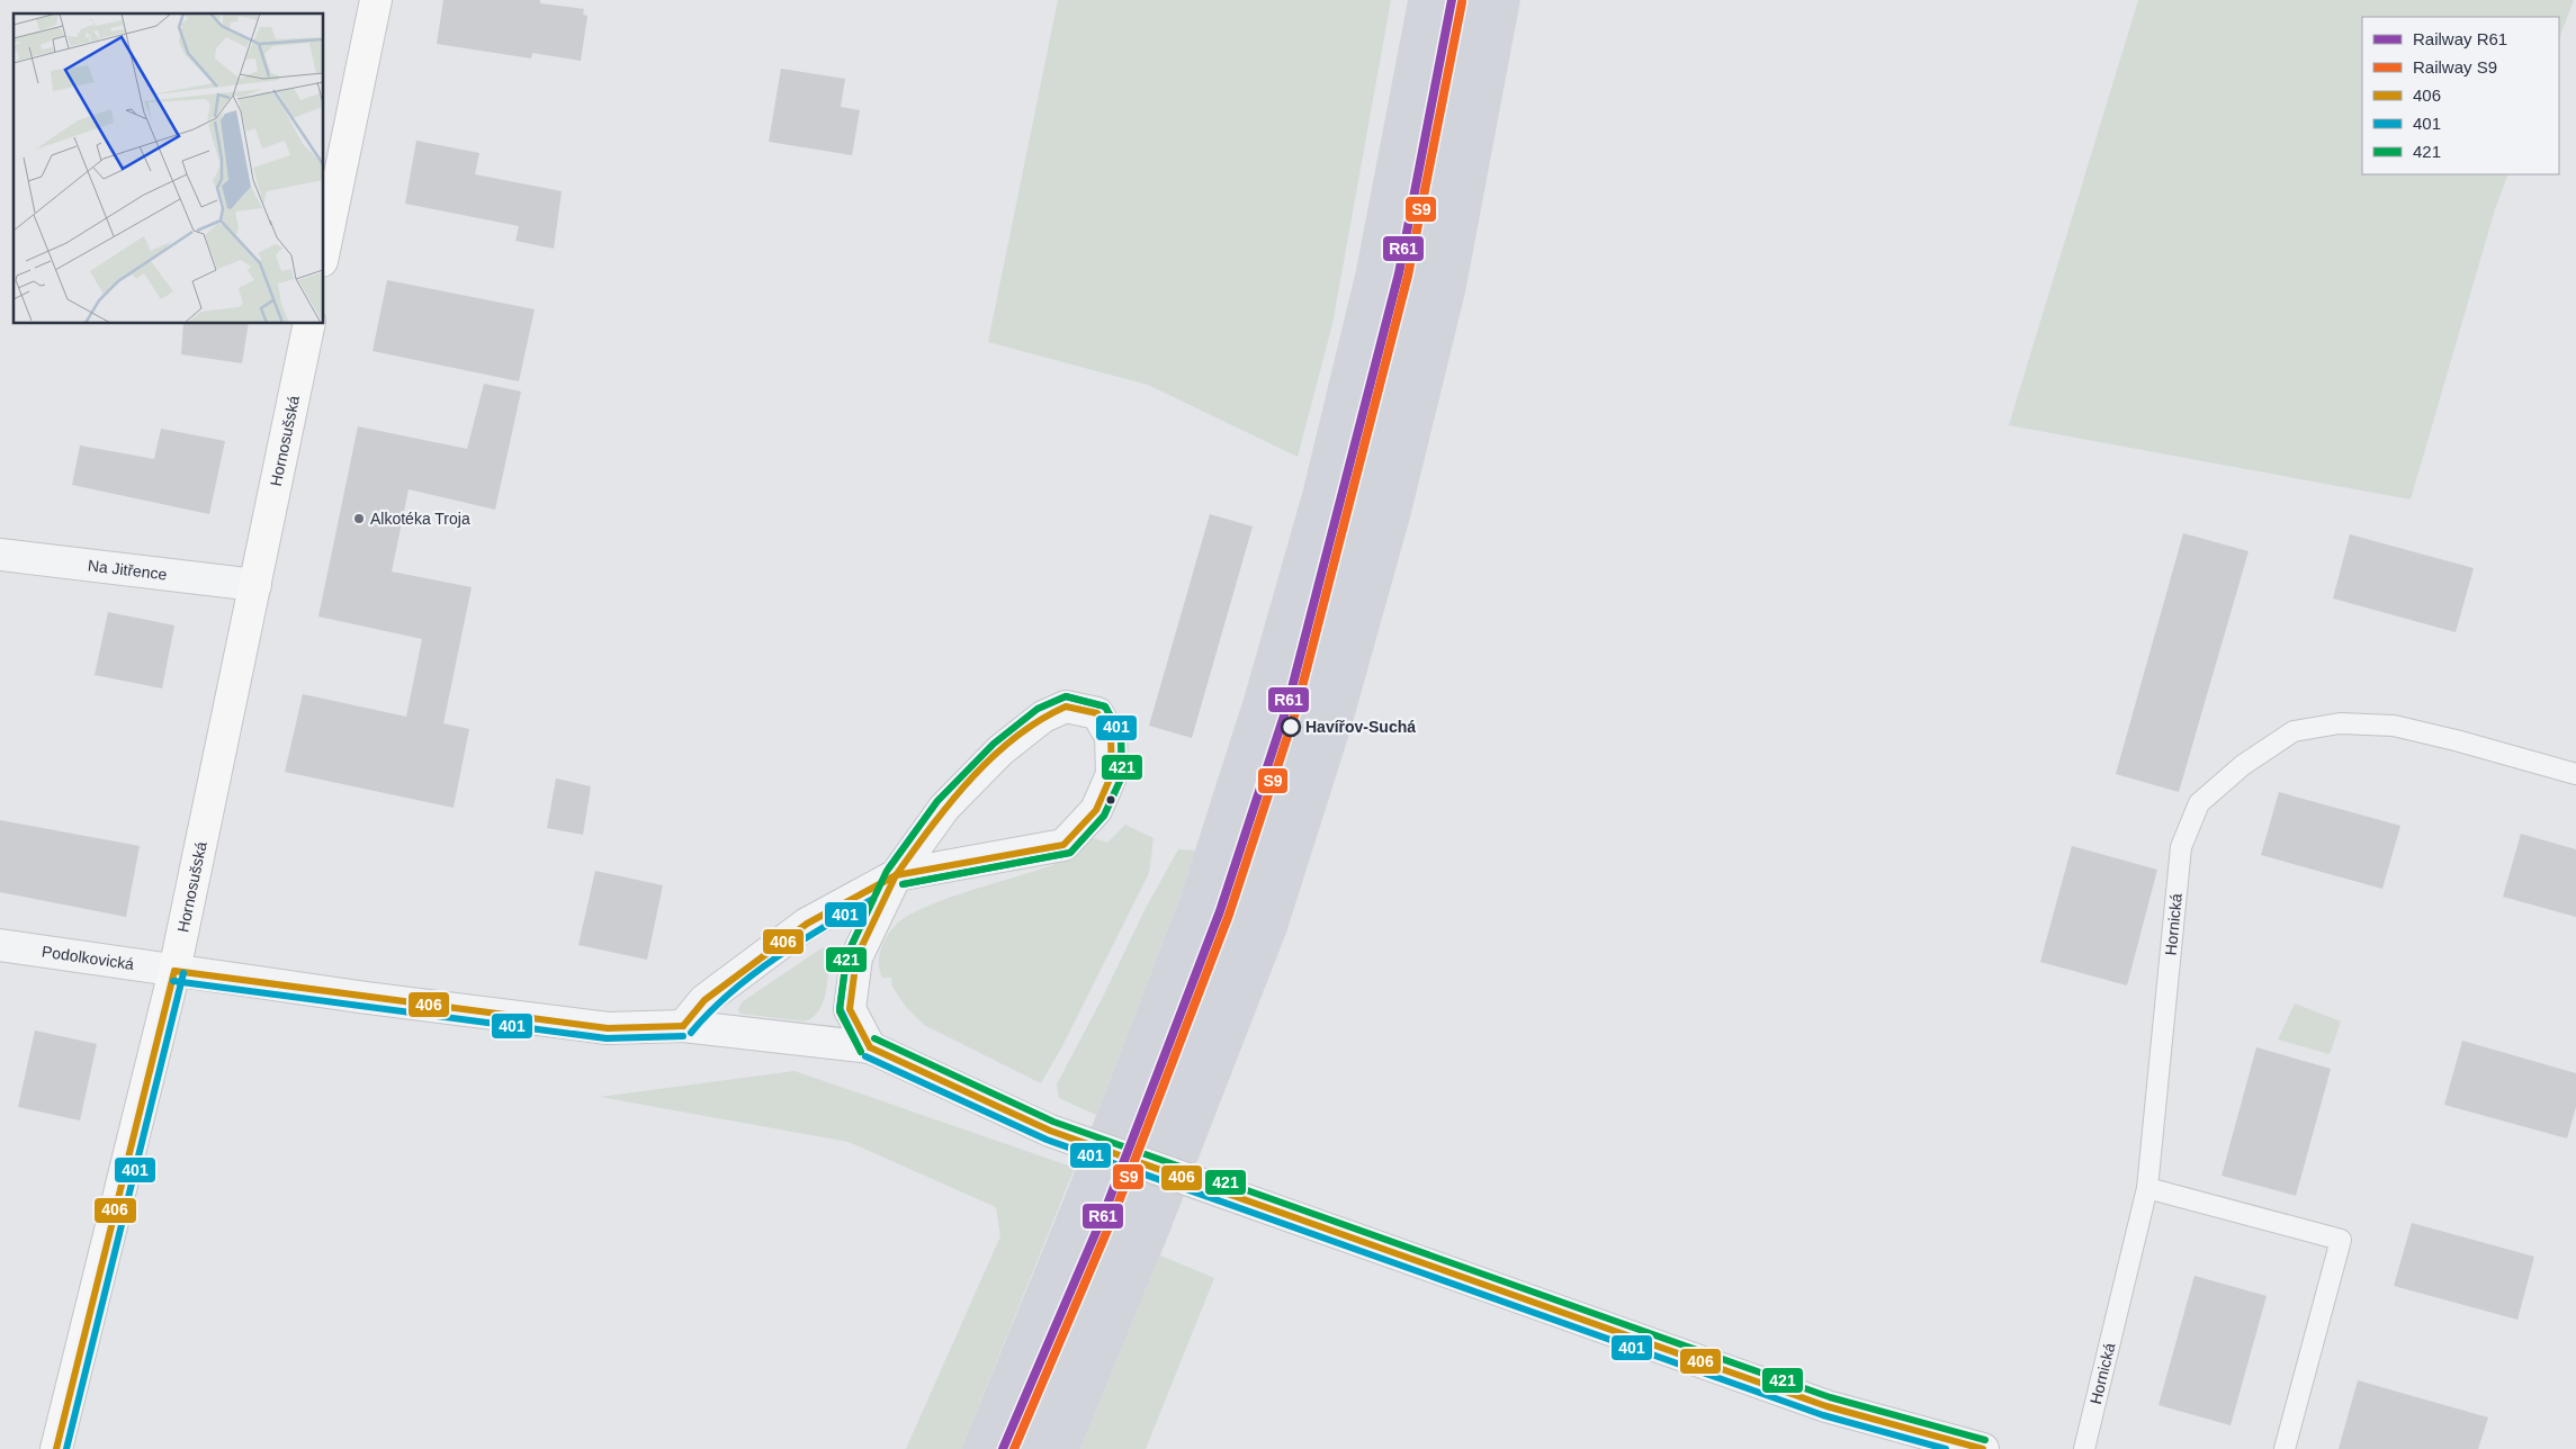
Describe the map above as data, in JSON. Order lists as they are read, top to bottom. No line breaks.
{"streets":{"street":["Hornosušská","Na Jitřence","Podolkovická"],"lane":["Hornická"]},"crossings":[["Hornosušská","Na Jitřence"],["Hornosušská","Podolkovická"]],"places":["Alkotéka Troja","Havířov-Suchá"],"lines":["rail line R61","rail line S9","transit line 401","transit line 421","transit line 406"],"legend":["Railway R61","Railway S9","406","401","421"]}
